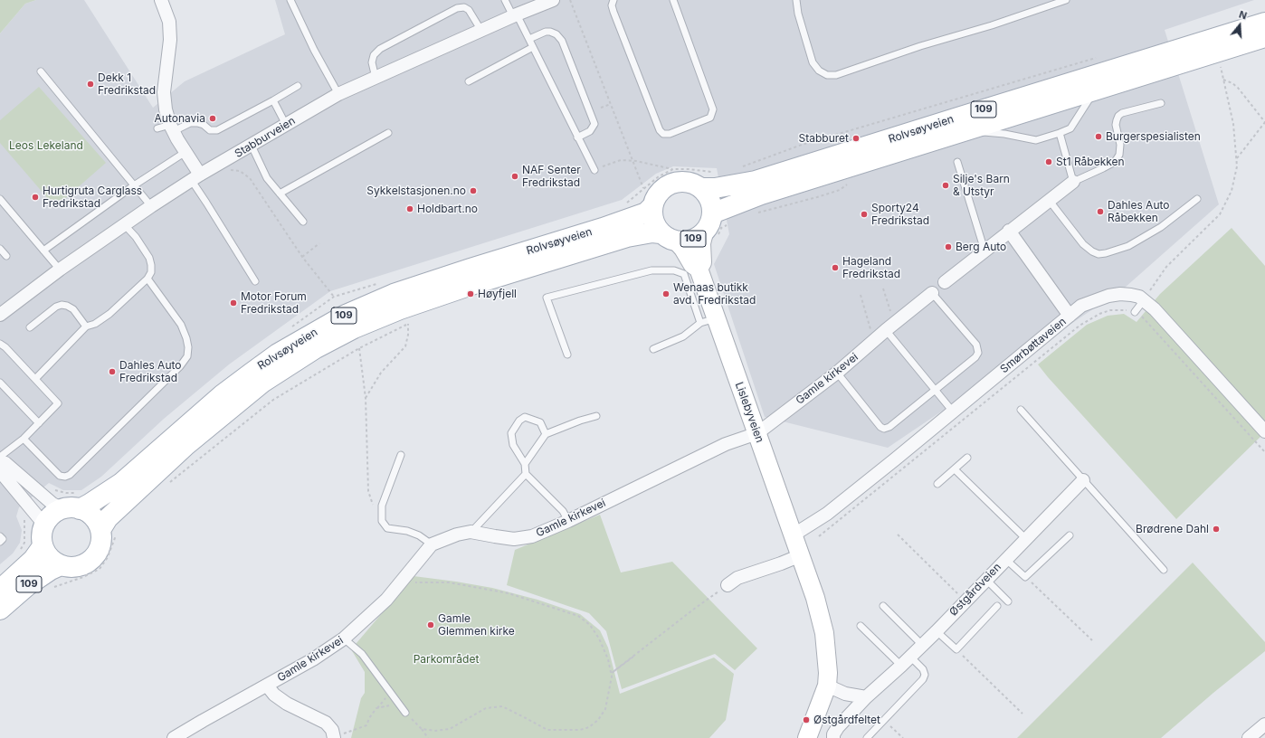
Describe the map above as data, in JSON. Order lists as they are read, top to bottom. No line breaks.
{"streets":{"main road":["109","Rolvsøyveien"],"street":["Stabburveien","Smørbøttaveien","Gamle kirkevei","Lislebyveien","Østgårdveien"]},"crossings":[["109","Rolvsøyveien"],["109","Lislebyveien"],["Rolvsøyveien","Lislebyveien"],["Smørbøttaveien","Lislebyveien"],["Gamle kirkevei","Lislebyveien"]],"parks":["Leos Lekeland","Parkområdet"],"places":["Dekk 1 Fredrikstad","Autonavia","Burgerspesialisten","Stabburet","St1 Råbekken","NAF Senter Fredrikstad","Silje's Barn & Utstyr","Sykkelstasjonen.no","Hurtigruta Carglass Fredrikstad","Holdbart.no","Dahles Auto Råbekken","Sporty24 Fredrikstad","Berg Auto","Hageland Fredrikstad","Høyfjell","Wenaas butikk avd. Fredrikstad","Motor Forum Fredrikstad","Dahles Auto Fredrikstad","Brødrene Dahl","Gamle Glemmen kirke","Østgårdfeltet"],"north":"top"}
